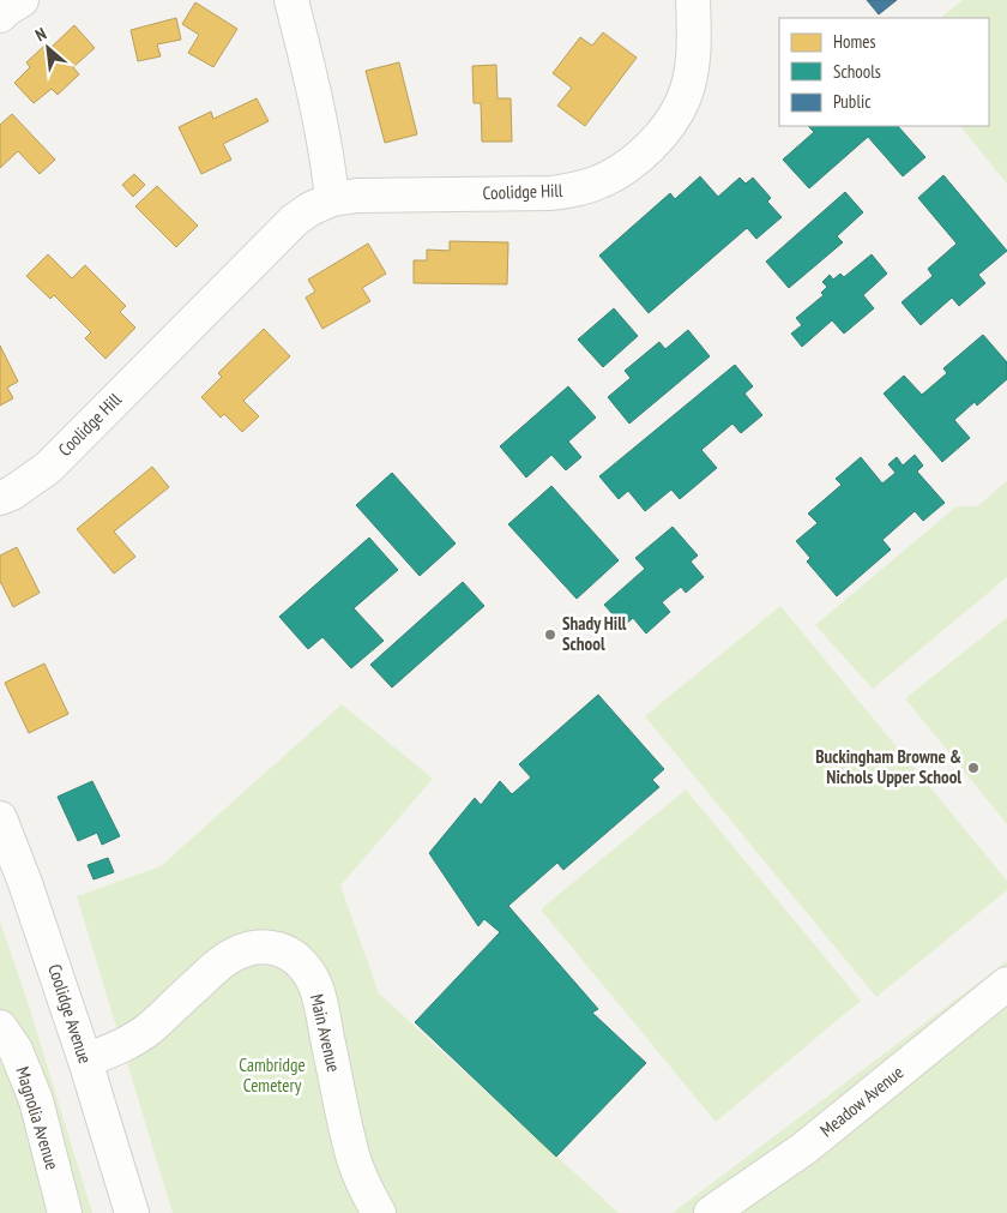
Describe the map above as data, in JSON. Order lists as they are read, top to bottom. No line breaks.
{"streets":{"street":["Coolidge Hill","Coolidge Avenue","Main Avenue","Meadow Avenue","Magnolia Avenue"]},"crossings":[["Coolidge Avenue","Main Avenue"]],"parks":["Cambridge Cemetery"],"places":["Shady Hill School","Buckingham Browne & Nichols Upper School"],"legend":["Homes","Schools","Public"],"north":"top left"}
